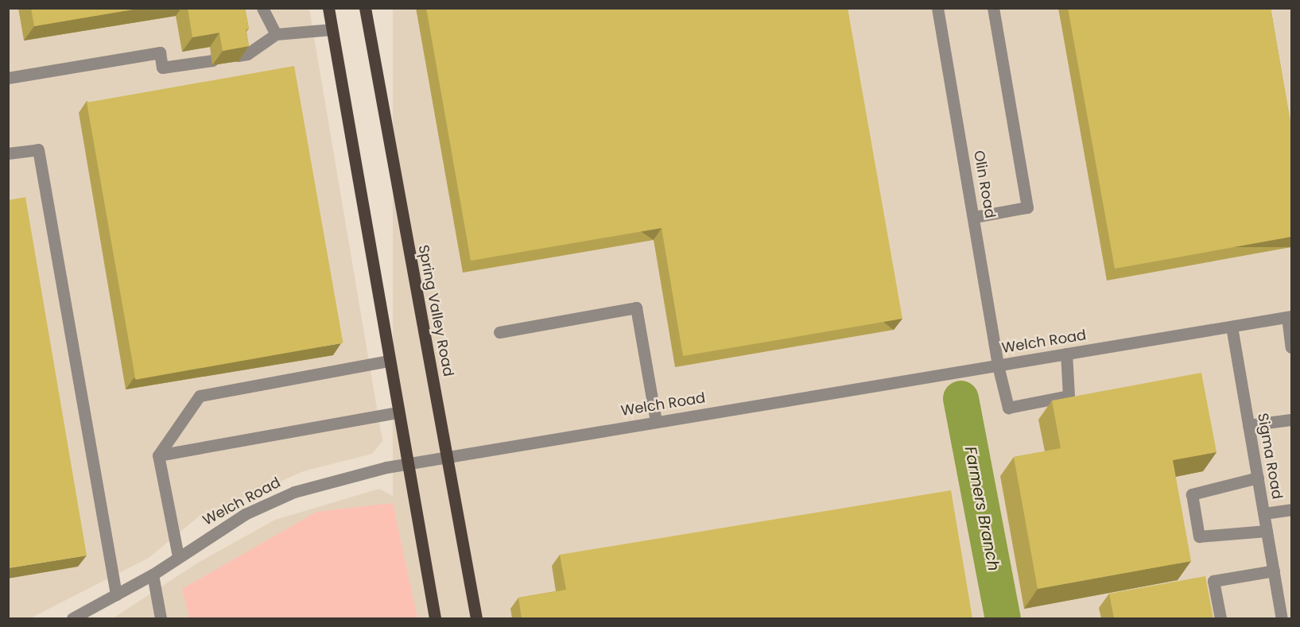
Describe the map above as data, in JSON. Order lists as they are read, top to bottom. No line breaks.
{"streets":{"main road":["Spring Valley Road"],"street":["Olin Road","Welch Road","Sigma Road"]},"crossings":[["Olin Road","Welch Road"],["Spring Valley Road","Welch Road"],["Welch Road","Sigma Road"]],"water":["Farmers Branch"]}
